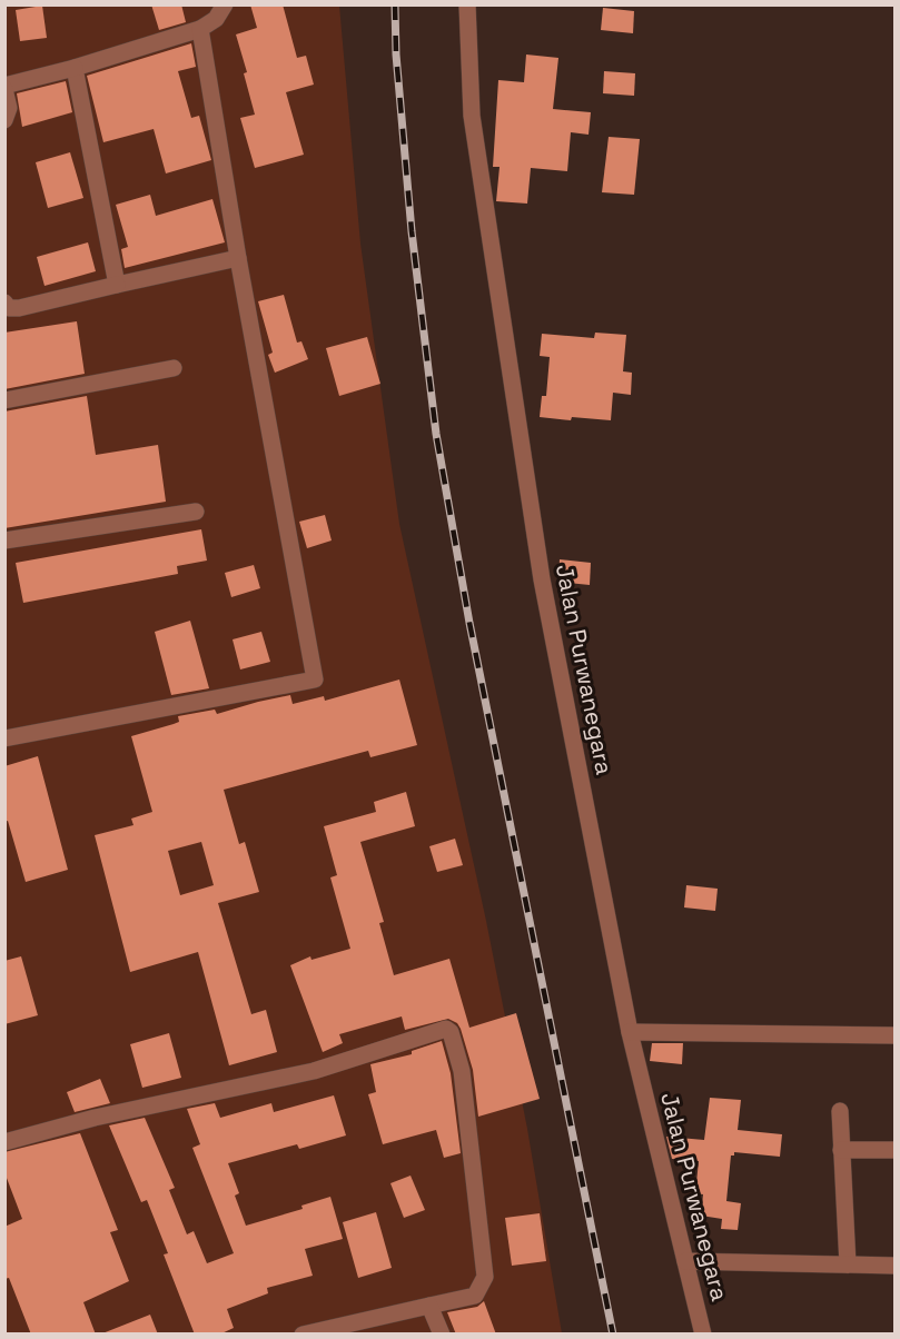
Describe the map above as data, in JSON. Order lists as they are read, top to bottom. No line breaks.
{"streets":{"street":["Jalan Purwanegara"]}}
